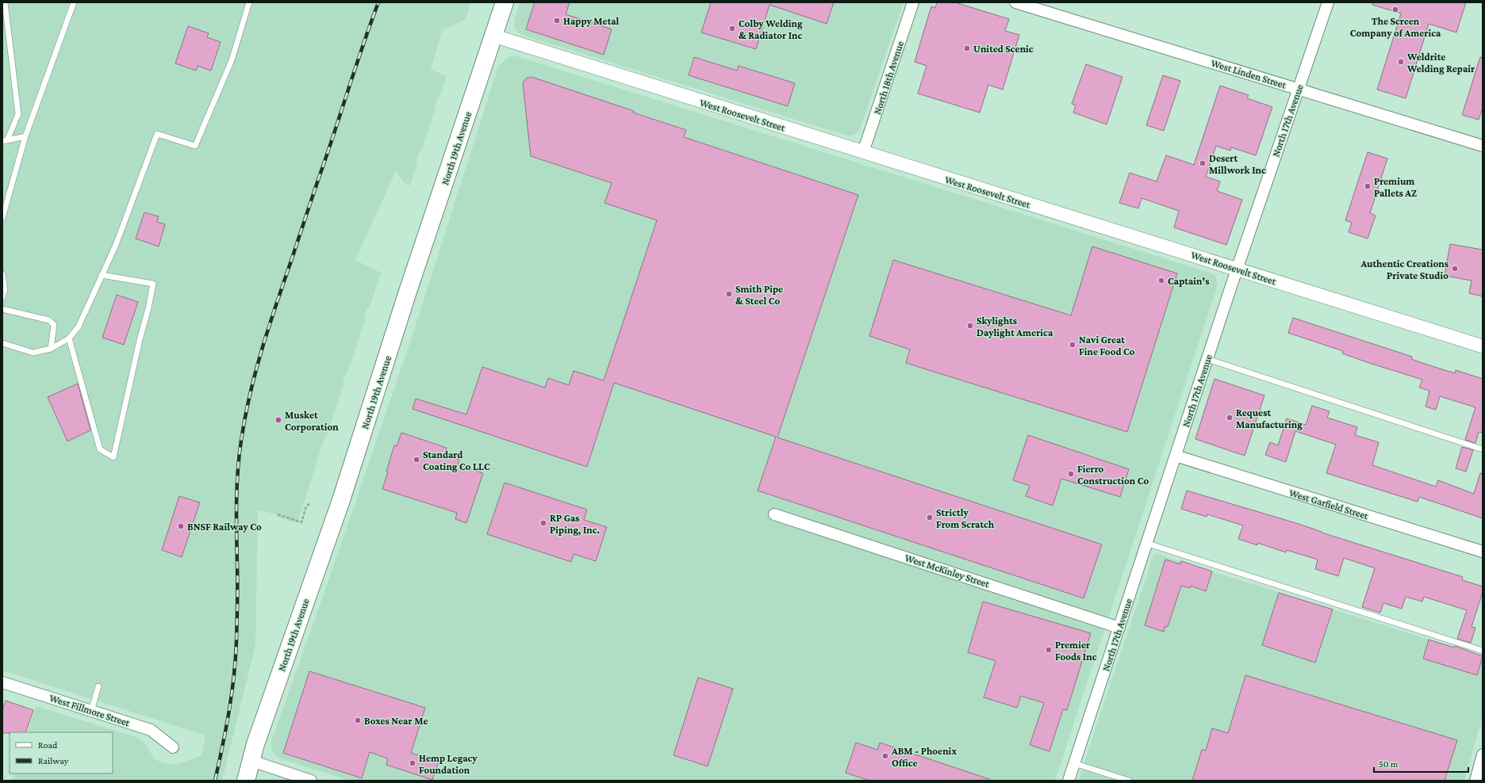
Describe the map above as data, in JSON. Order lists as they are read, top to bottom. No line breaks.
{"streets":{"main road":["North 19th Avenue"],"street":["West Linden Street","North 18th Avenue","West Roosevelt Street","North 17th Avenue","West Garfield Street","West McKinley Street","West Fillmore Street"]},"crossings":[["West Linden Street","North 17th Avenue"],["North 18th Avenue","West Roosevelt Street"],["West Roosevelt Street","North 17th Avenue"],["West Roosevelt Street","North 19th Avenue"],["North 17th Avenue","West Garfield Street"],["North 17th Avenue","West McKinley Street"]],"places":["The Screen Company of America","Happy Metal","Colby Welding & Radiator Inc","United Scenic","Weldrite Welding Repair","Desert Millwork Inc","Premium Pallets AZ","Authentic Creations Private Studio","Captain's","Smith Pipe & Steel Co","Skylights Daylight America","Navi Great Fine Food Co","Request Manufacturing","Musket Corporation","Standard Coating Co LLC","Fierro Construction Co","Strictly From Scratch","RP Gas Piping, Inc.","BNSF Railway Co","Premier Foods Inc","Boxes Near Me","ABM - Phoenix Office","Hemp Legacy Foundation"],"legend":["Road","Railway"],"scale_bar":"50 m"}
